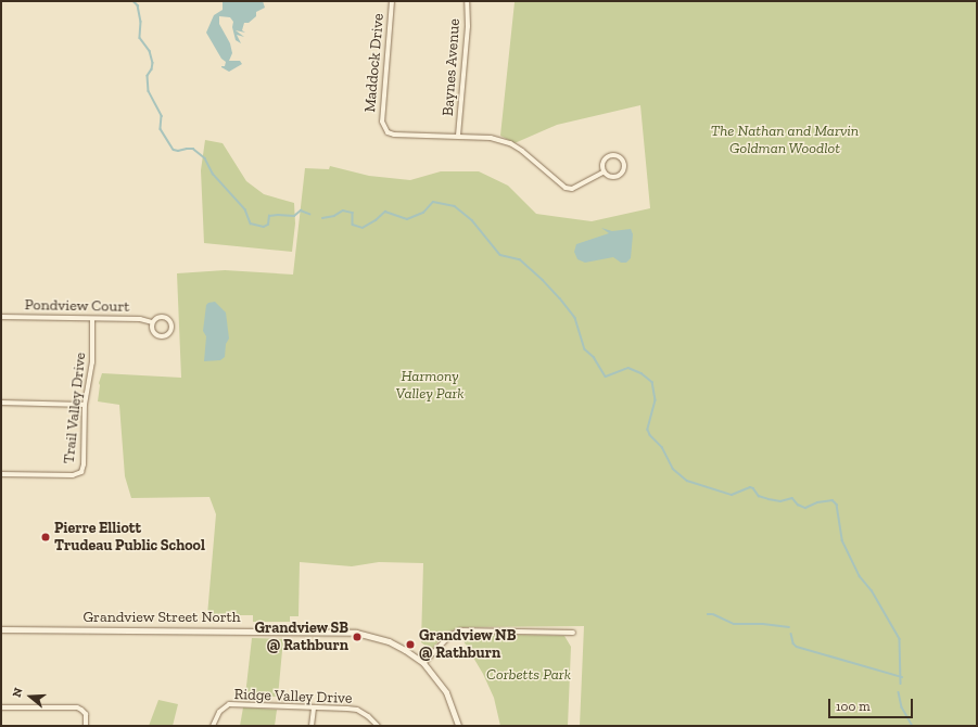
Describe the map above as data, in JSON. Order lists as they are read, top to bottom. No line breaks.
{"streets":{"street":["Maddock Drive","Baynes Avenue","Pondview Court","Trail Valley Drive","Grandview Street North","Ridge Valley Drive"]},"crossings":[["Maddock Drive","Baynes Avenue"],["Pondview Court","Trail Valley Drive"]],"parks":["The Nathan and Marvin Goldman Woodlot","Harmony Valley Park","Corbetts Park"],"places":["Pierre Elliott Trudeau Public School","Grandview SB @ Rathburn","Grandview NB @ Rathburn"],"scale_bar":"100 m","north":"left"}
